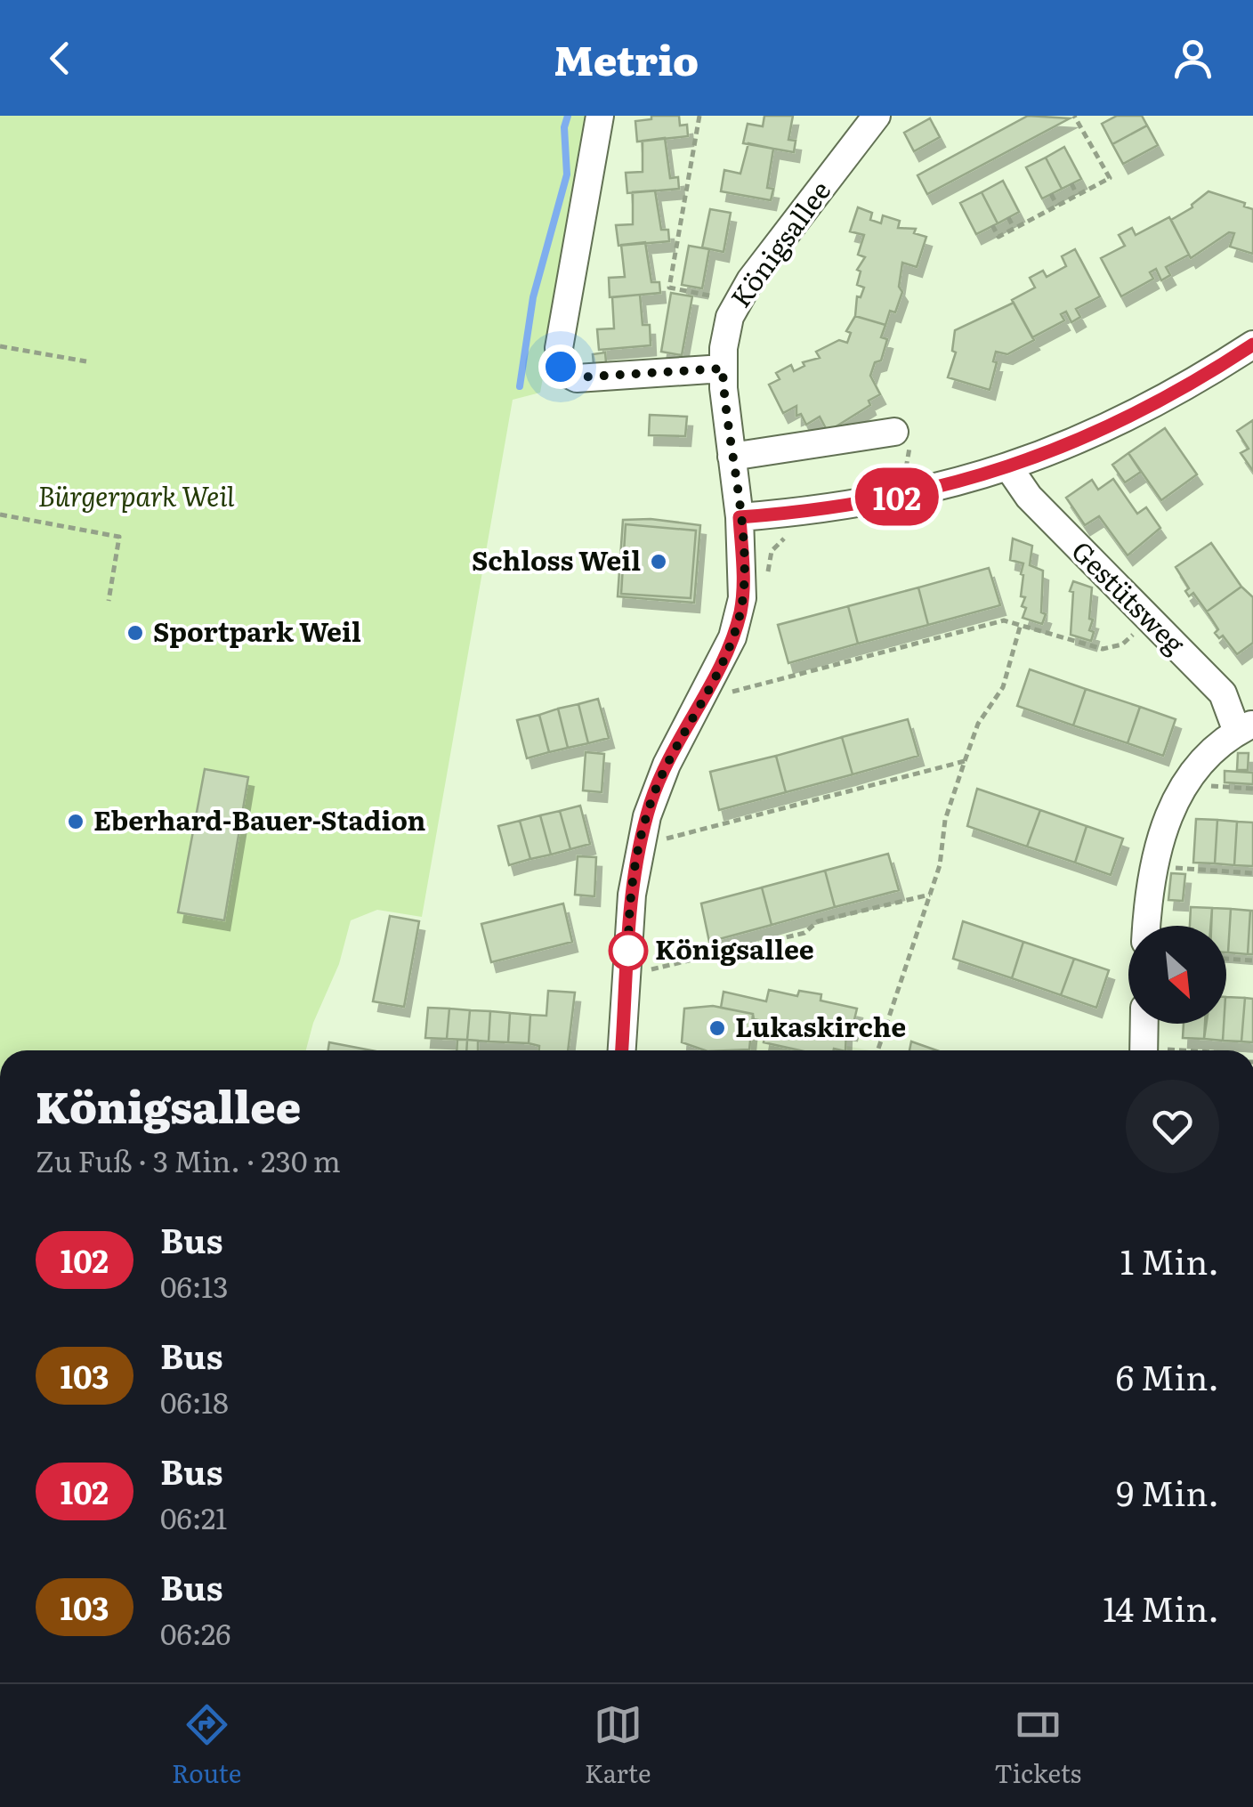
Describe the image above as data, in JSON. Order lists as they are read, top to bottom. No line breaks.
{"streets":{"street":["Königsallee","Gestütsweg"]},"parks":["Bürgerpark Weil"],"places":["Schloss Weil","Sportpark Weil","Eberhard-Bauer-Stadion","Königsallee","Lukaskirche"],"lines":["bus line 102"],"north":"bottom right","page":{"header":"Metrio","on_map":"102","heading":["Königsallee","Zu Fuß · 3 Min. · 230 m"],"list":[{"mark":"102","name":"Bus","note":"06:13","value":"1 Min."},{"mark":"103","name":"Bus","note":"06:18","value":"6 Min."},{"mark":"102","name":"Bus","note":"06:21","value":"9 Min."},{"mark":"103","name":"Bus","note":"06:26","value":"14 Min."}],"tabs":["Route","Karte","Tickets"]}}
